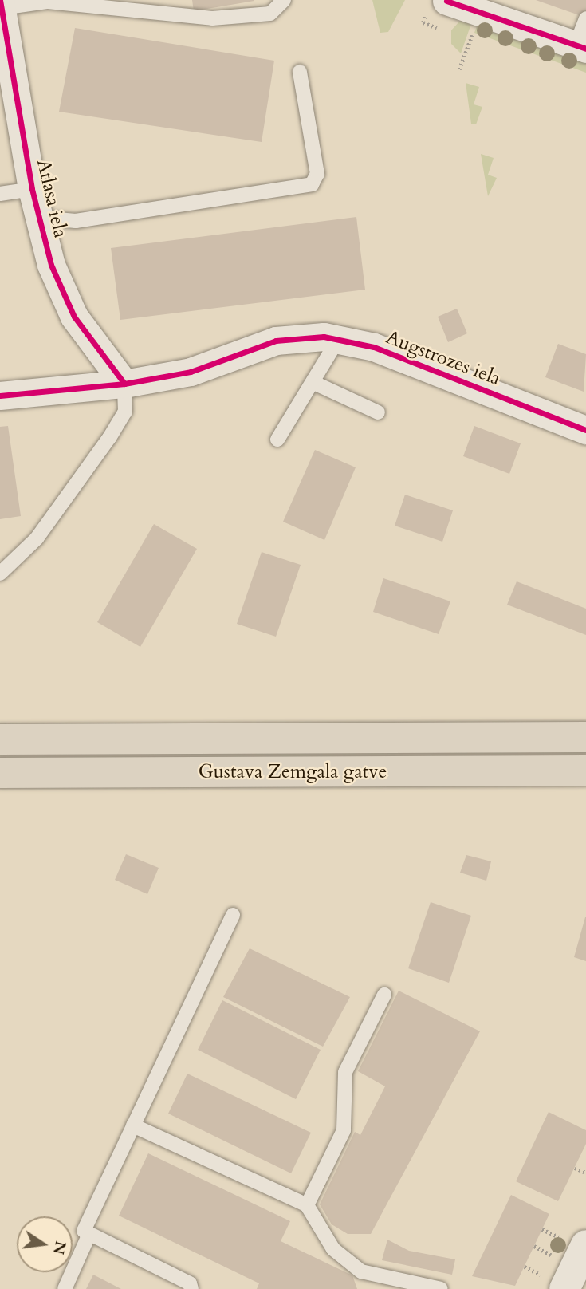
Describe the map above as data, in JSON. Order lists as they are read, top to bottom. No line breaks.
{"streets":{"main road":["Gustava Zemgala gatve"],"street":["Atlasa iela","Augstrozes iela"]},"crossings":[["Atlasa iela","Augstrozes iela"]],"north":"right"}
